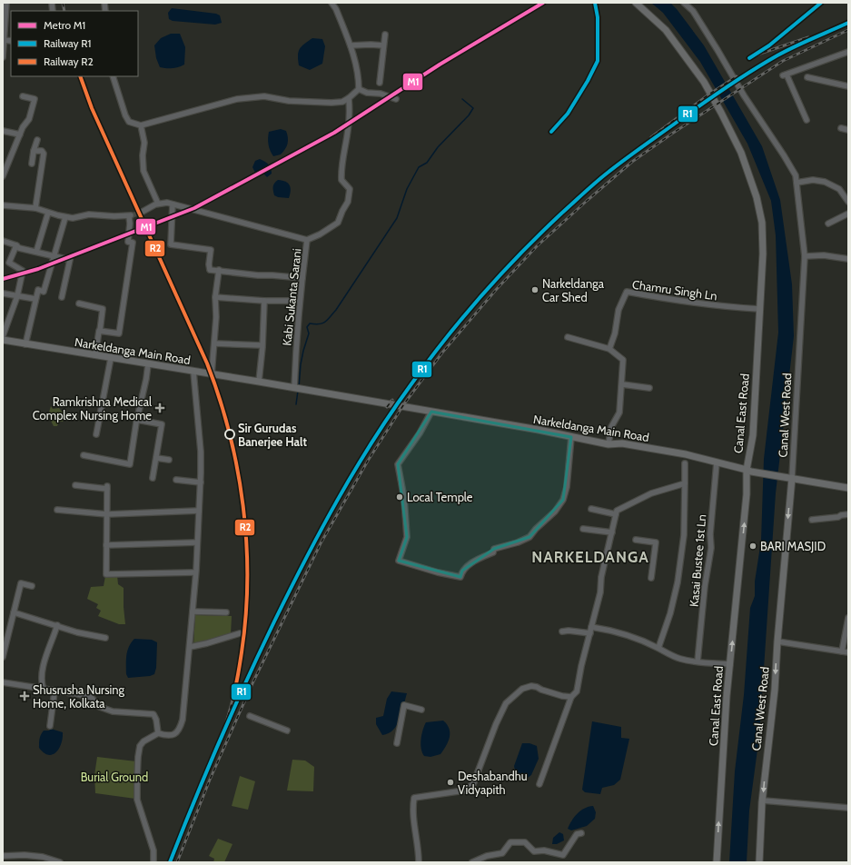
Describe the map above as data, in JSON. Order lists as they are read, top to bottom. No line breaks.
{"streets":{"main road":["Narkeldanga Main Road","Canal East Road","Canal West Road"],"street":["Chamru Singh Ln","Kabi Sukanta Sarani","Kasai Bustee 1st Ln"]},"crossings":[["Chamru Singh Ln","Canal East Road"],["Kabi Sukanta Sarani","Narkeldanga Main Road"],["Narkeldanga Main Road","Canal East Road"],["Narkeldanga Main Road","Canal West Road"],["Narkeldanga Main Road","Kasai Bustee 1st Ln"]],"one_way":["Canal East Road","Canal West Road"],"districts":["NARKELDANGA"],"parks":["Burial Ground"],"places":{"other":["Narkeldanga Car Shed","Sir Gurudas Banerjee Halt","Local Temple","BARI MASJID","Deshabandhu Vidyapith"],"health":["Ramkrishna Medical Complex Nursing Home","Shusrusha Nursing Home, Kolkata"]},"lines":["metro line M1","rail line R1","rail line R2"],"legend":["Metro M1","Railway R1","Railway R2"]}
